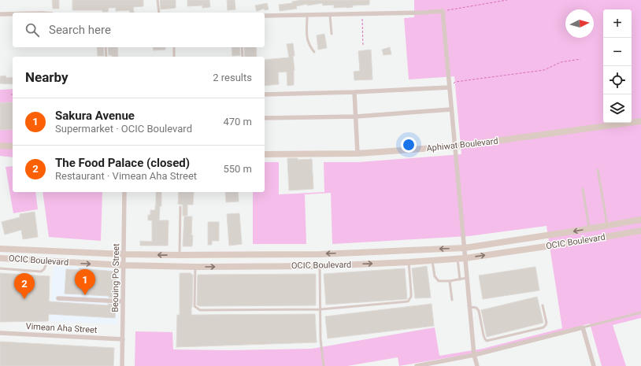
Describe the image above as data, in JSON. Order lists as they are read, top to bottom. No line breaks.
{"streets":{"street":["Aphiwat Boulevard","OCIC Boulevard","Beouing Po Street","Vimean Aha Street"]},"crossings":[["OCIC Boulevard","Beouing Po Street"],["Beouing Po Street","Vimean Aha Street"]],"north":"right","page":{"map_buttons":["+","−"],"search":"Search here","heading":["Nearby","2 results"],"list":[{"mark":"1","name":"Sakura Avenue","note":"Supermarket · OCIC Boulevard","value":"470 m"},{"mark":"2","name":"The Food Palace (closed)","note":"Restaurant · Vimean Aha Street","value":"550 m"}],"pins":["1","2"]}}
